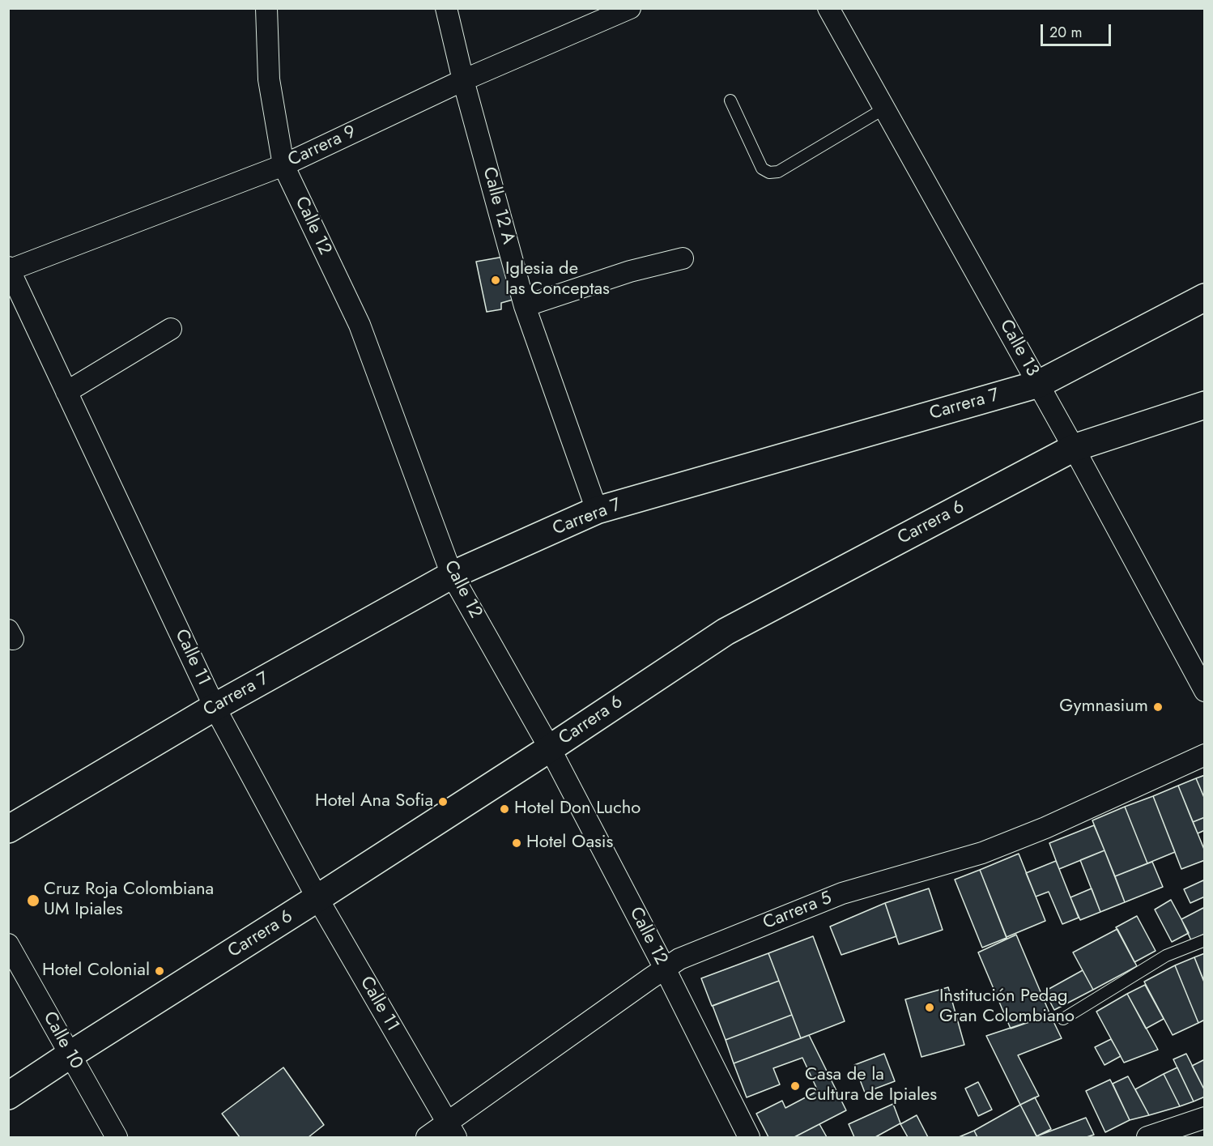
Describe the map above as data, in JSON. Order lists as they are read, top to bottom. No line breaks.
{"streets":{"main road":["Carrera 7","Carrera 6"],"street":["Carrera 9","Calle 12 A","Calle 12","Calle 13","Calle 11","Carrera 5","Calle 10"]},"crossings":[["Carrera 9","Calle 12 A"],["Carrera 9","Calle 12"],["Carrera 9","Calle 11"],["Calle 12 A","Carrera 7"],["Calle 12","Carrera 7"],["Calle 12","Carrera 6"],["Calle 12","Carrera 5"],["Calle 13","Carrera 7"],["Calle 13","Carrera 6"],["Carrera 7","Calle 11"],["Carrera 6","Calle 11"],["Carrera 6","Calle 10"],["Calle 11","Carrera 5"]],"places":["Iglesia de las Conceptas","Gymnasium","Hotel Ana Sofia","Hotel Don Lucho","Hotel Oasis","Cruz Roja Colombiana UM Ipiales","Hotel Colonial","Institución Pedag Gran Colombiano","Casa de la Cultura de Ipiales"],"scale_bar":"20 m"}
